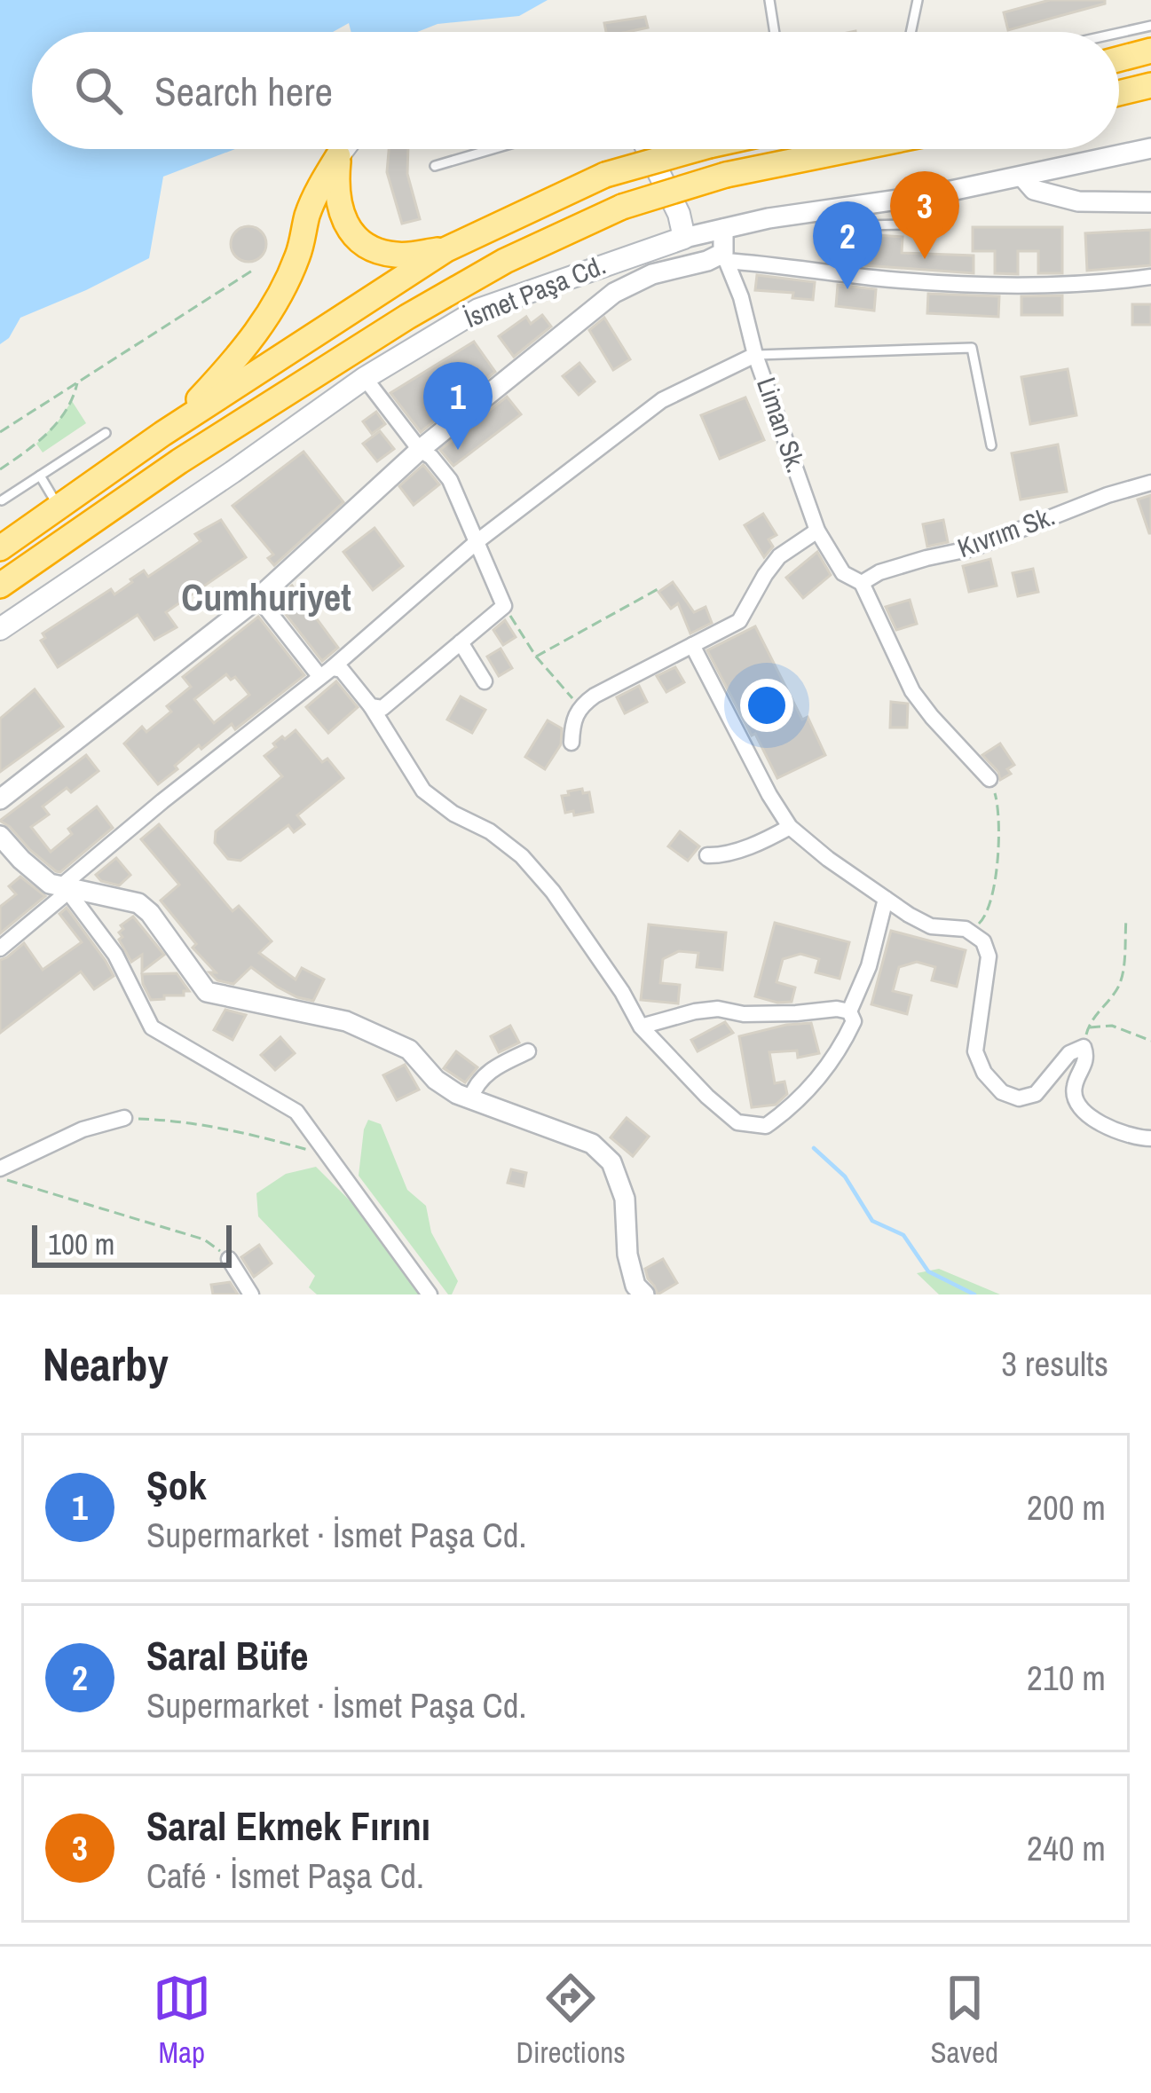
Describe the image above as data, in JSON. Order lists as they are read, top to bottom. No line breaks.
{"streets":{"main road":["İsmet Paşa Cd."],"street":["Liman Sk.","Kıvrım Sk."]},"crossings":[["Liman Sk.","Kıvrım Sk."]],"districts":["Cumhuriyet"],"scale_bar":"100 m","page":{"search":"Search here","pins":["3","2","1"],"scale":"100 m","heading":["Nearby","3 results"],"list":[{"mark":"1","name":"Şok","note":"Supermarket · İsmet Paşa Cd.","value":"200 m"},{"mark":"2","name":"Saral Büfe","note":"Supermarket · İsmet Paşa Cd.","value":"210 m"},{"mark":"3","name":"Saral Ekmek Fırını","note":"Café · İsmet Paşa Cd.","value":"240 m"}],"nav":["Map","Directions","Saved"]}}
